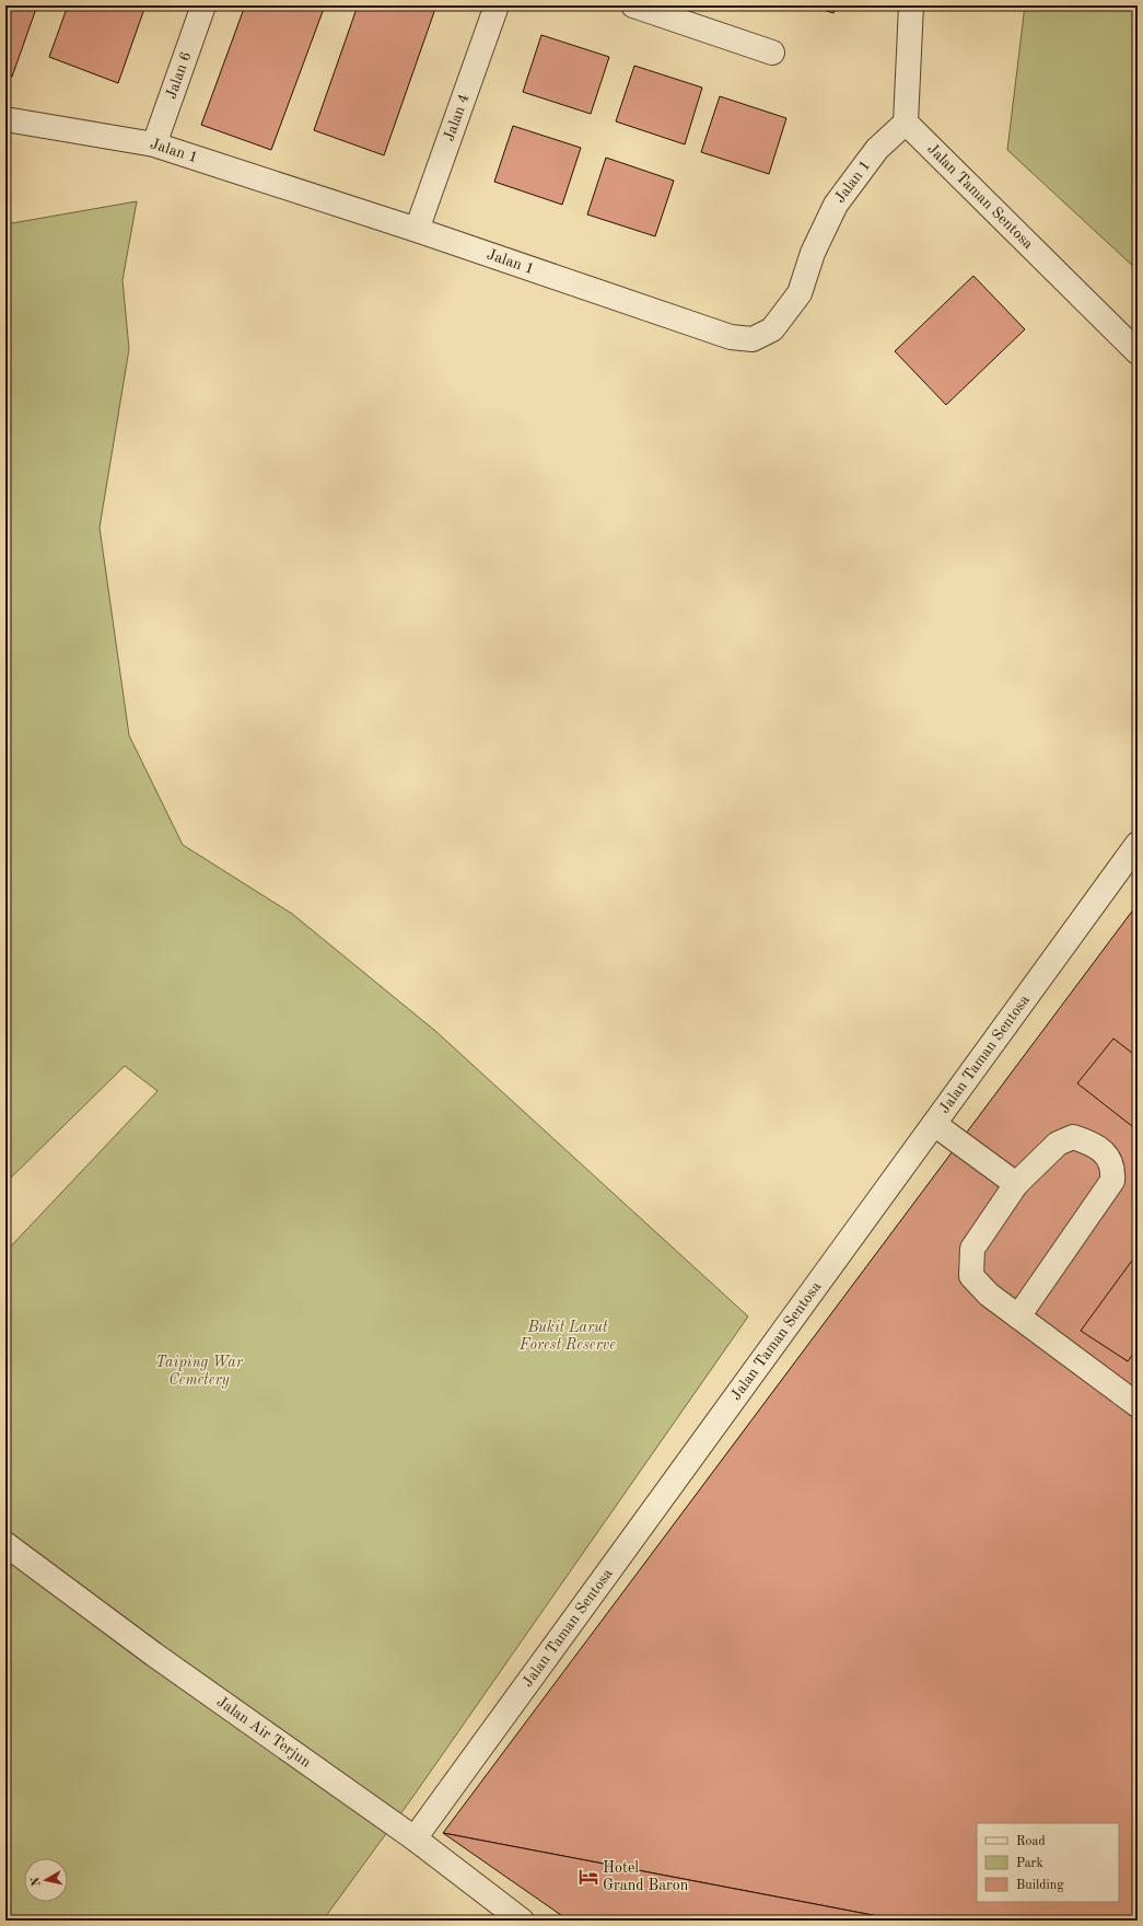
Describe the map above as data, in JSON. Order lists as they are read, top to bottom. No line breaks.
{"streets":{"street":["Jalan 6","Jalan 4","Jalan 1","Jalan Taman Sentosa","Jalan Air Terjun"]},"crossings":[["Jalan 6","Jalan 1"],["Jalan 4","Jalan 1"],["Jalan 1","Jalan Taman Sentosa"],["Jalan Taman Sentosa","Jalan Air Terjun"]],"parks":["Bukit Larut Forest Reserve","Taiping War Cemetery"],"places":{"hotel":["Hotel Grand Baron"]},"legend":["Road","Park","Building"],"north":"left"}
